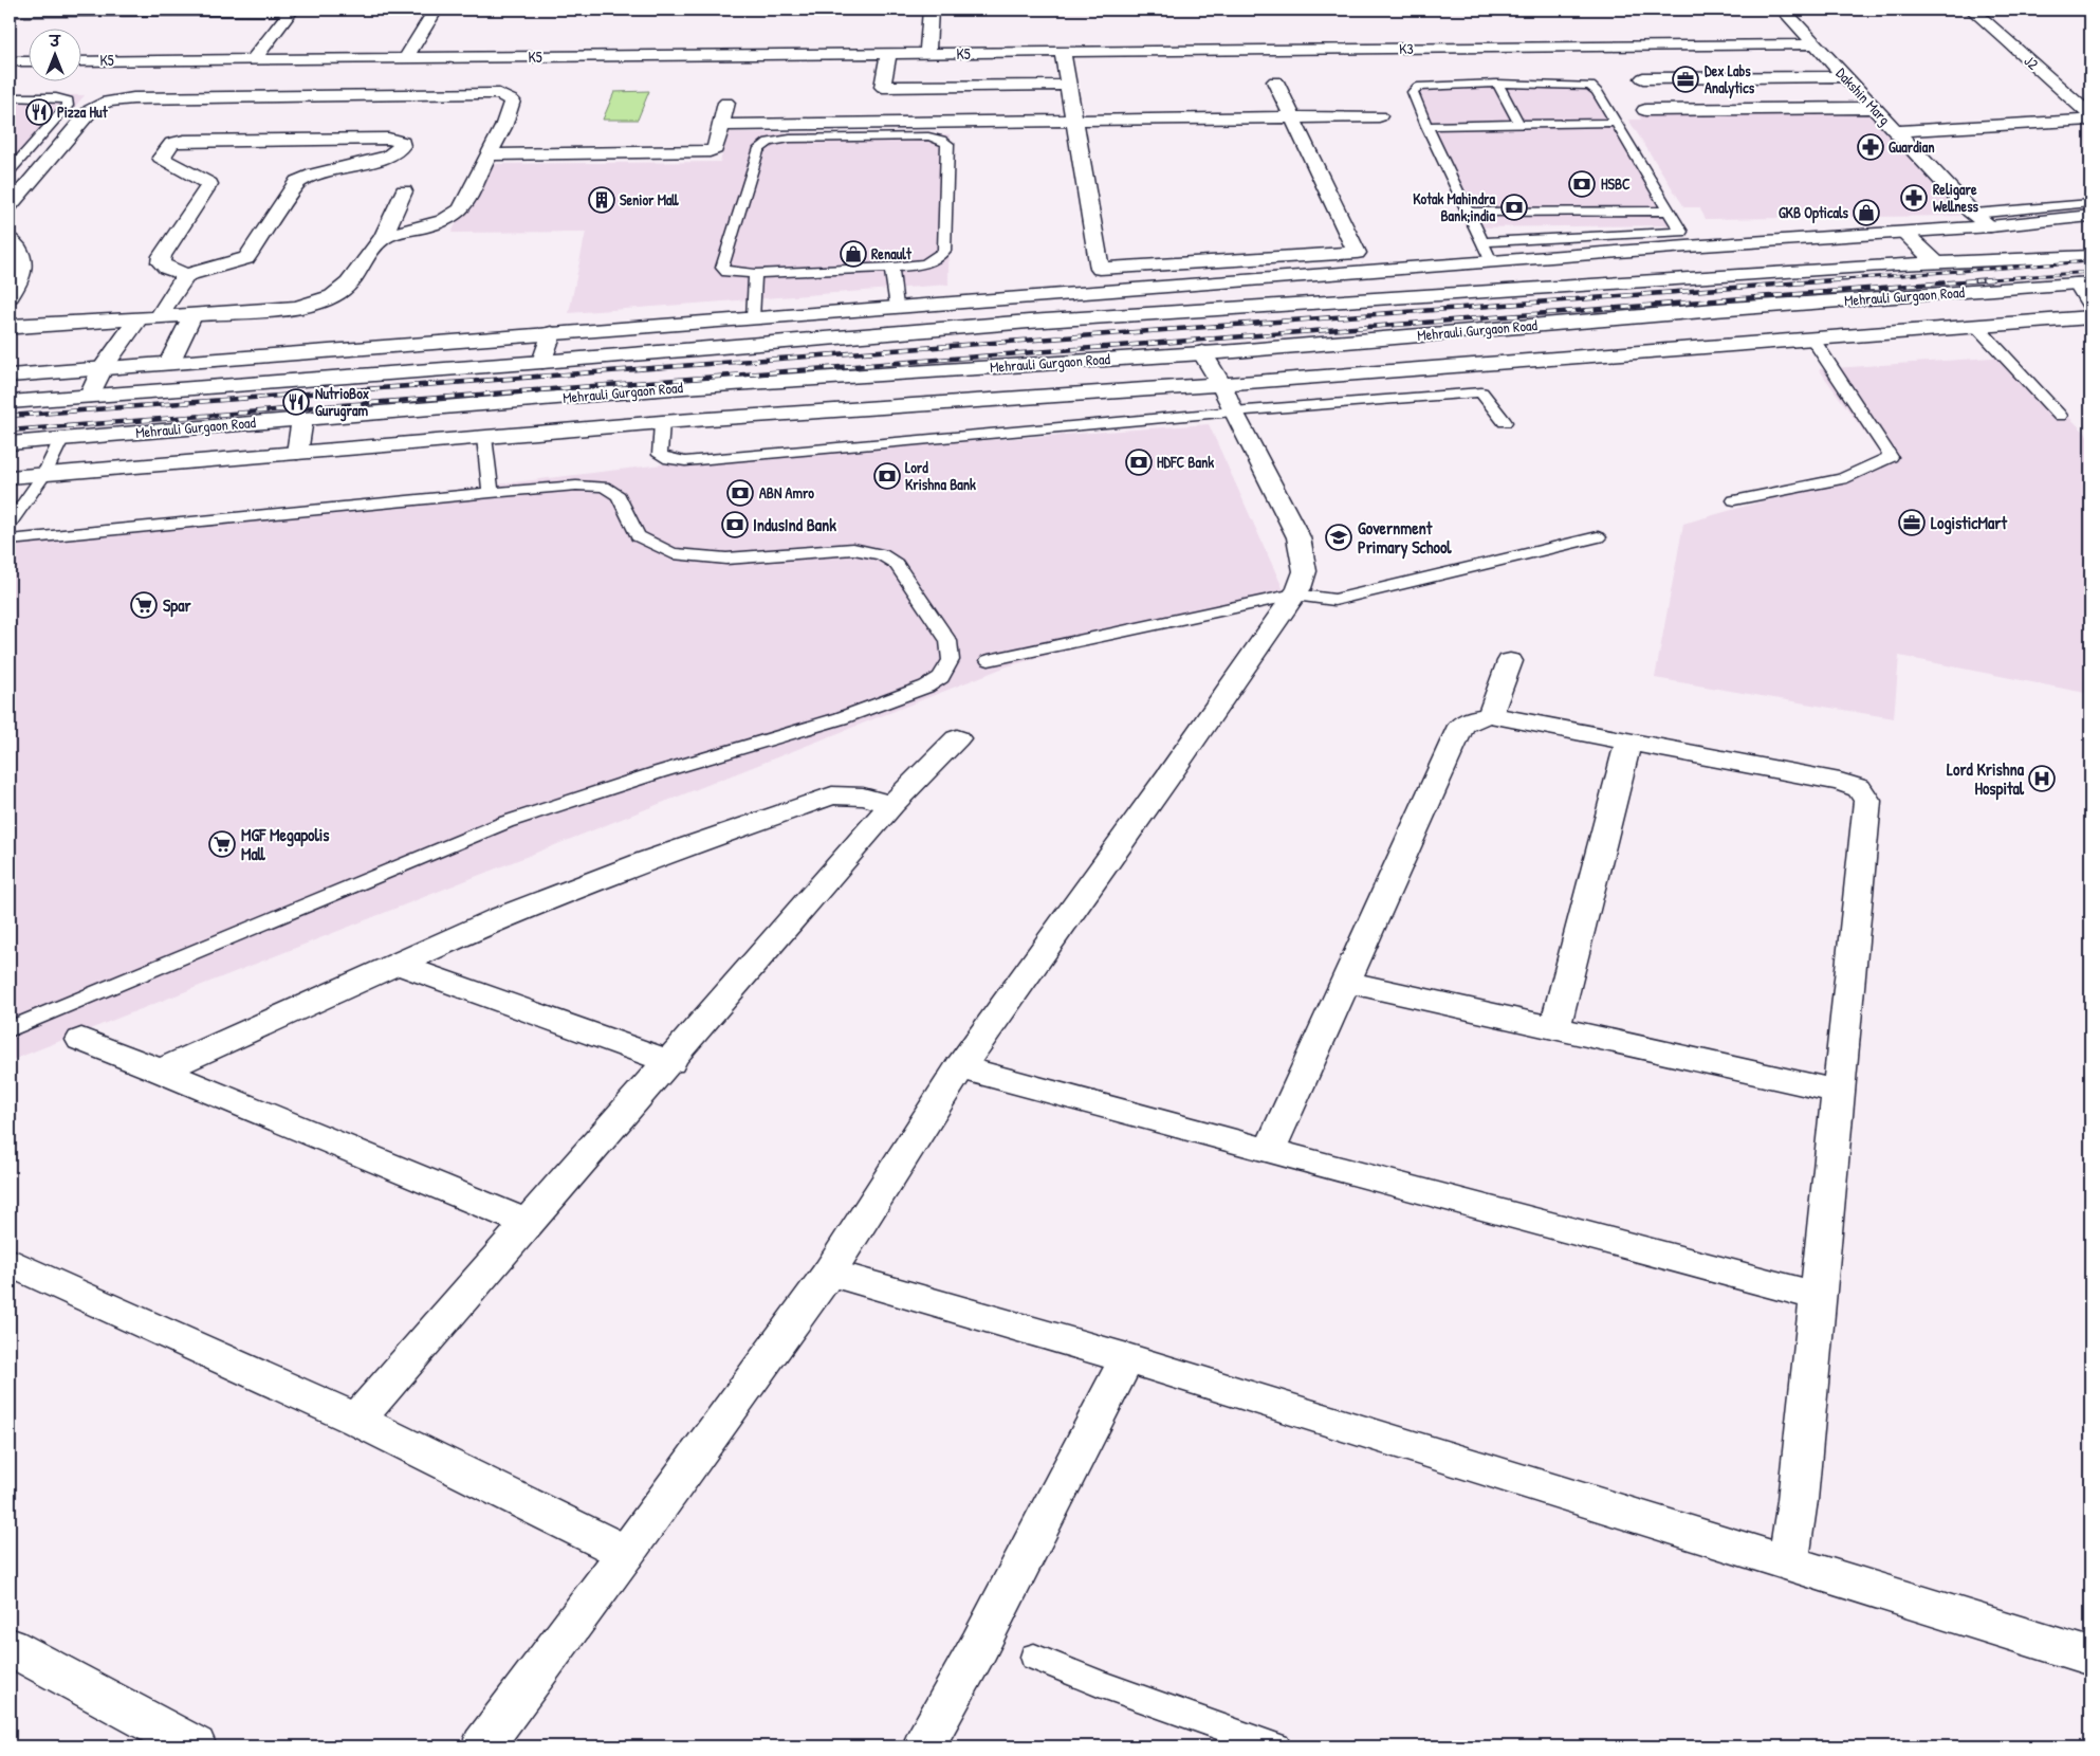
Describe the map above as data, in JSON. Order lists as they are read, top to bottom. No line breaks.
{"streets":{"main road":["K3","K5","J2","Dakshin Marg","Mehrauli Gurgaon Road"]},"crossings":[["K3","K5"],["K3","Dakshin Marg"]],"places":{"office":["Dex Labs Analytics","LogisticMart"],"restaurant":["Pizza Hut","NutrioBox Gurugram"],"pharmacy":["Guardian","Religare Wellness"],"bank":["HSBC","Kotak Mahindra Bank;india","HDFC Bank","Lord Krishna Bank","ABN Amro","IndusInd Bank"],"building":["Senior Mall"],"shop":["GKB Opticals","Renault"],"school or university":["Government Primary School"],"supermarket":["Spar","MGF Megapolis Mall"],"hospital":["Lord Krishna Hospital"]},"north":"top"}
